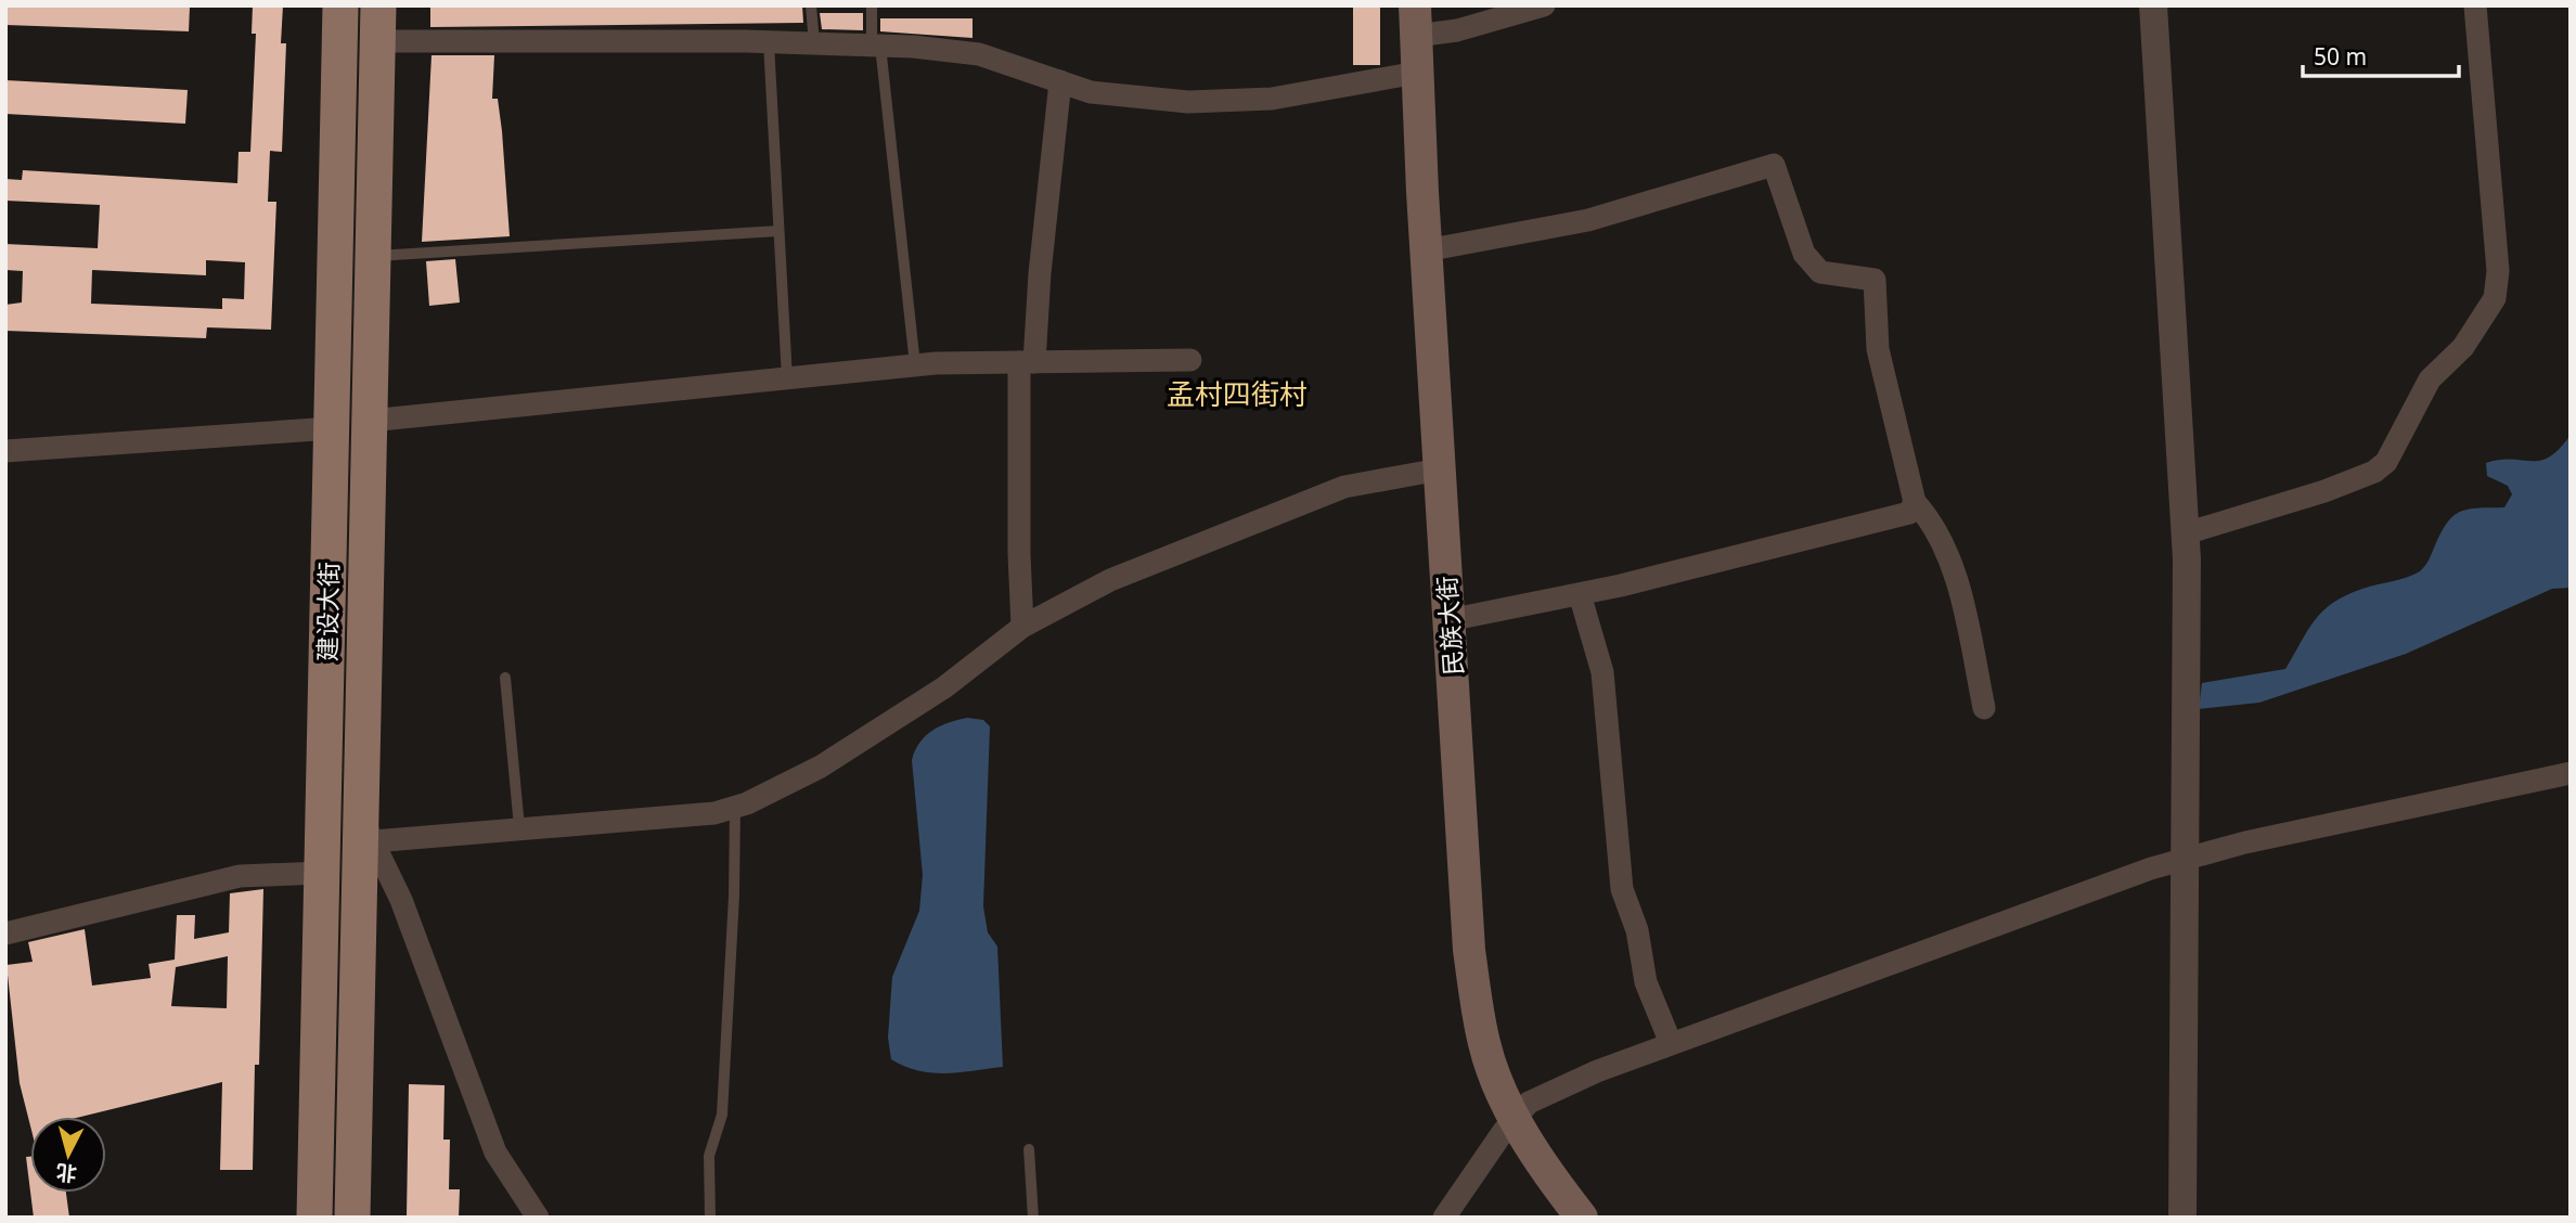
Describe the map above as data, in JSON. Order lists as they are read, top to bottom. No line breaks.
{"streets":{"main road":["建设大街","民族大街"]},"districts":["孟村四街村"],"scale_bar":"50 m","north":"bottom"}
